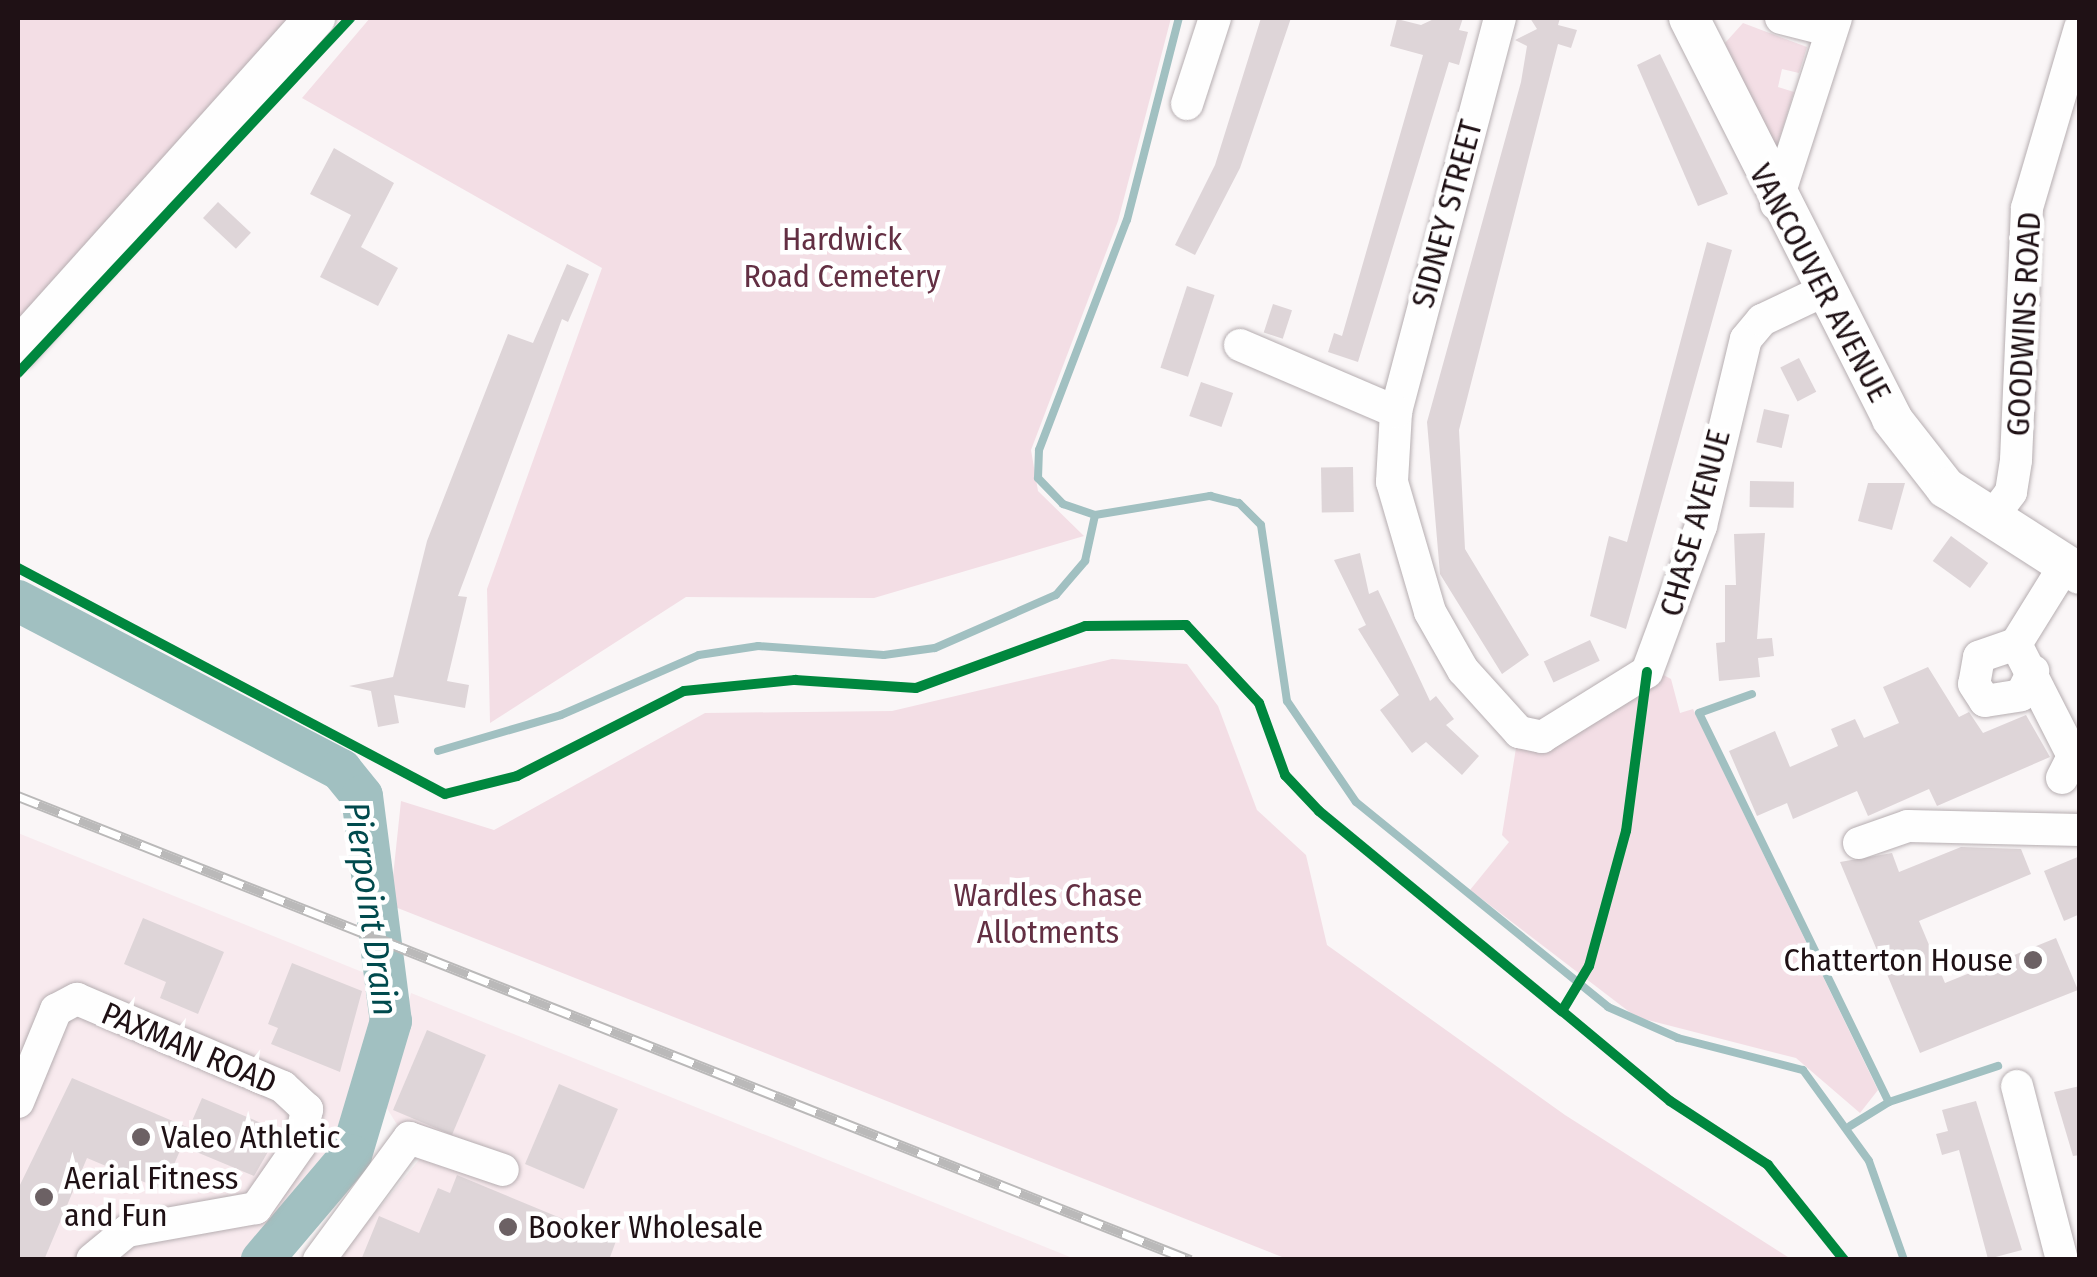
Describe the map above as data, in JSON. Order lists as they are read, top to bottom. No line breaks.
{"streets":{"main road":["VANCOUVER AVENUE"],"street":["SIDNEY STREET","GOODWINS ROAD","CHASE AVENUE","PAXMAN ROAD"]},"crossings":[["SIDNEY STREET","CHASE AVENUE"],["VANCOUVER AVENUE","GOODWINS ROAD"],["VANCOUVER AVENUE","CHASE AVENUE"]],"water":["Pierpoint Drain"],"parks":["Hardwick Road Cemetery","Wardles Chase Allotments"],"places":["Chatterton House","Valeo Athletic","Aerial Fitness and Fun","Booker Wholesale"]}
